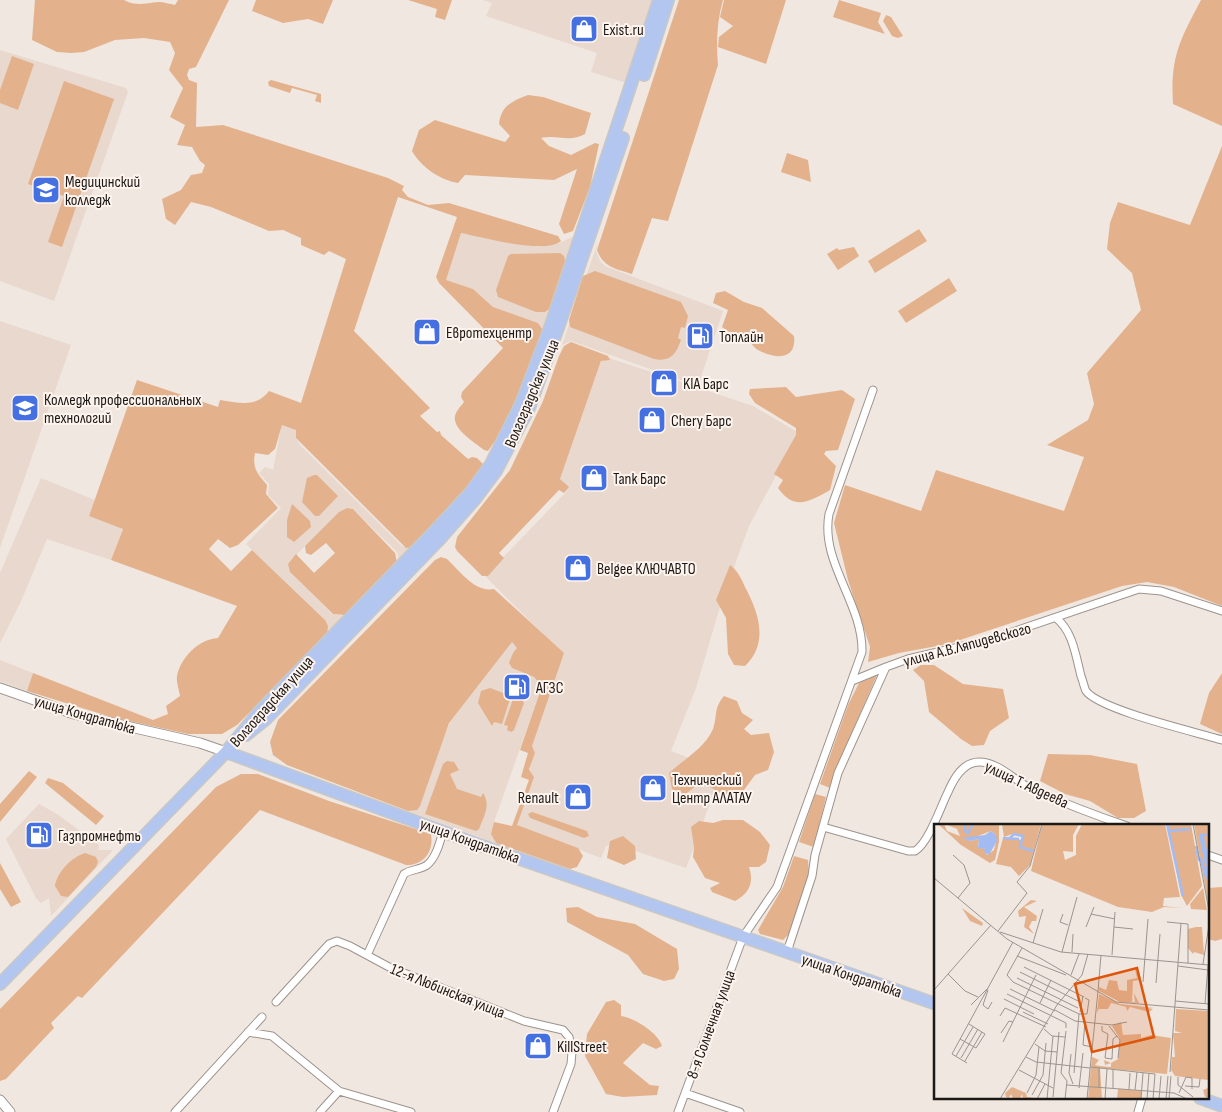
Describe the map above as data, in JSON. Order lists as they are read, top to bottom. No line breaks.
{"streets":{"main road":["Волгоградская улица","улица Кондратюка"],"street":["улица А.В.Ляпидевского","улица Т. Авдеева","12-я Любинская улица","8-я Солнечная улица"]},"crossings":[["Волгоградская улица","улица Кондратюка"],["улица А.В.Ляпидевского","улица Кондратюка"],["улица А.В.Ляпидевского","улица Т. Авдеева"],["улица Кондратюка","8-я Солнечная улица"]],"places":{"shop":["Exist.ru","Евротехцентр","KIA Барс","Chery Барс","Tank Барс","Belgee КЛЮЧАВТО","Технический Центр АЛАТАУ","Renault","KillStreet"],"school or university":["Медицинский колледж","Колледж профессиональных технологий"],"fuel station":["Топлайн","АГЗС","Газпромнефть"]}}
